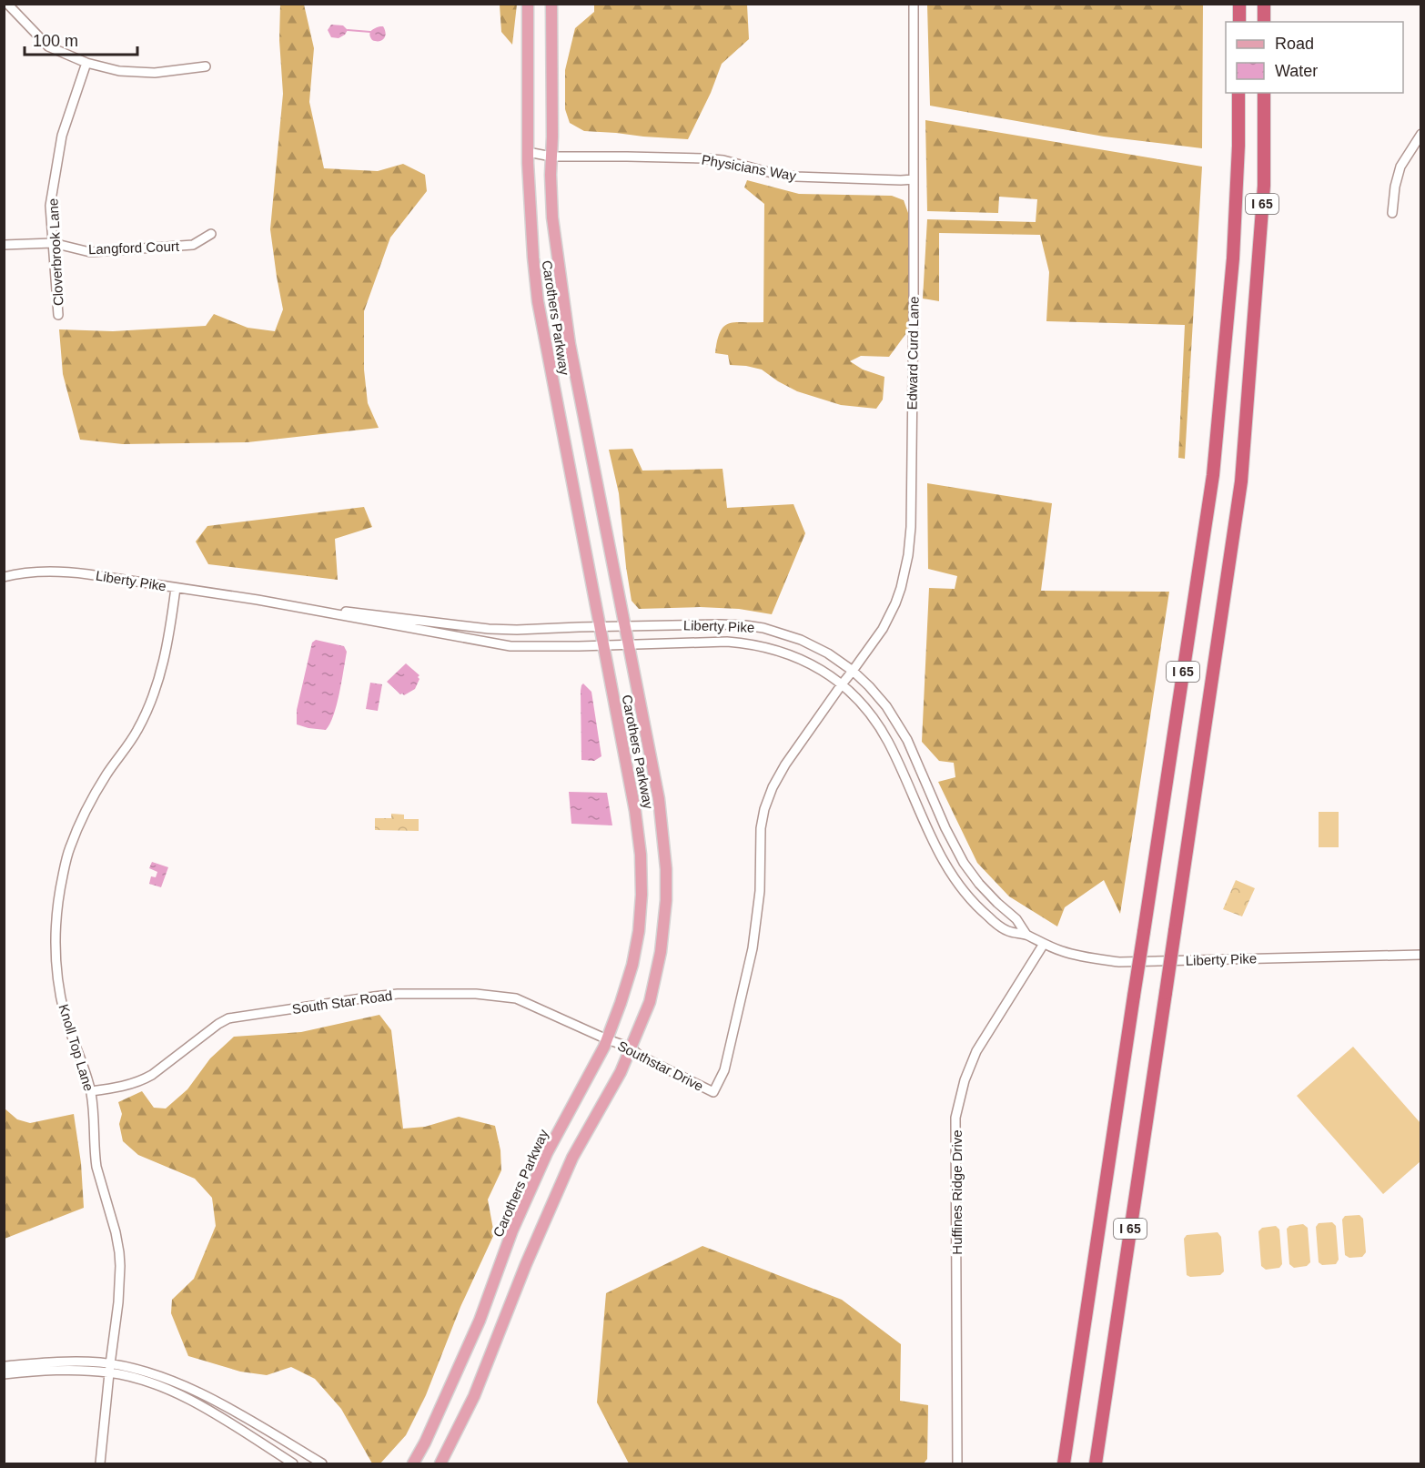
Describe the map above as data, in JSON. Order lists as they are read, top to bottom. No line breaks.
{"streets":{"highway":["I 65"],"main road":["Carothers Parkway"],"street":["Physicians Way","Langford Court","Cloverbrook Lane","Edward Curd Lane","Liberty Pike","South Star Road","Knoll Top Lane","Southstar Drive","Huffines Ridge Drive"]},"crossings":[["Physicians Way","Carothers Parkway"],["Physicians Way","Edward Curd Lane"],["Langford Court","Cloverbrook Lane"],["Carothers Parkway","Liberty Pike"],["Carothers Parkway","South Star Road"],["Carothers Parkway","Southstar Drive"],["Edward Curd Lane","Liberty Pike"],["Edward Curd Lane","Southstar Drive"],["Liberty Pike","Knoll Top Lane"],["Liberty Pike","Huffines Ridge Drive"],["South Star Road","Knoll Top Lane"],["South Star Road","Southstar Drive"]],"legend":["Road","Water"],"scale_bar":"100 m"}
